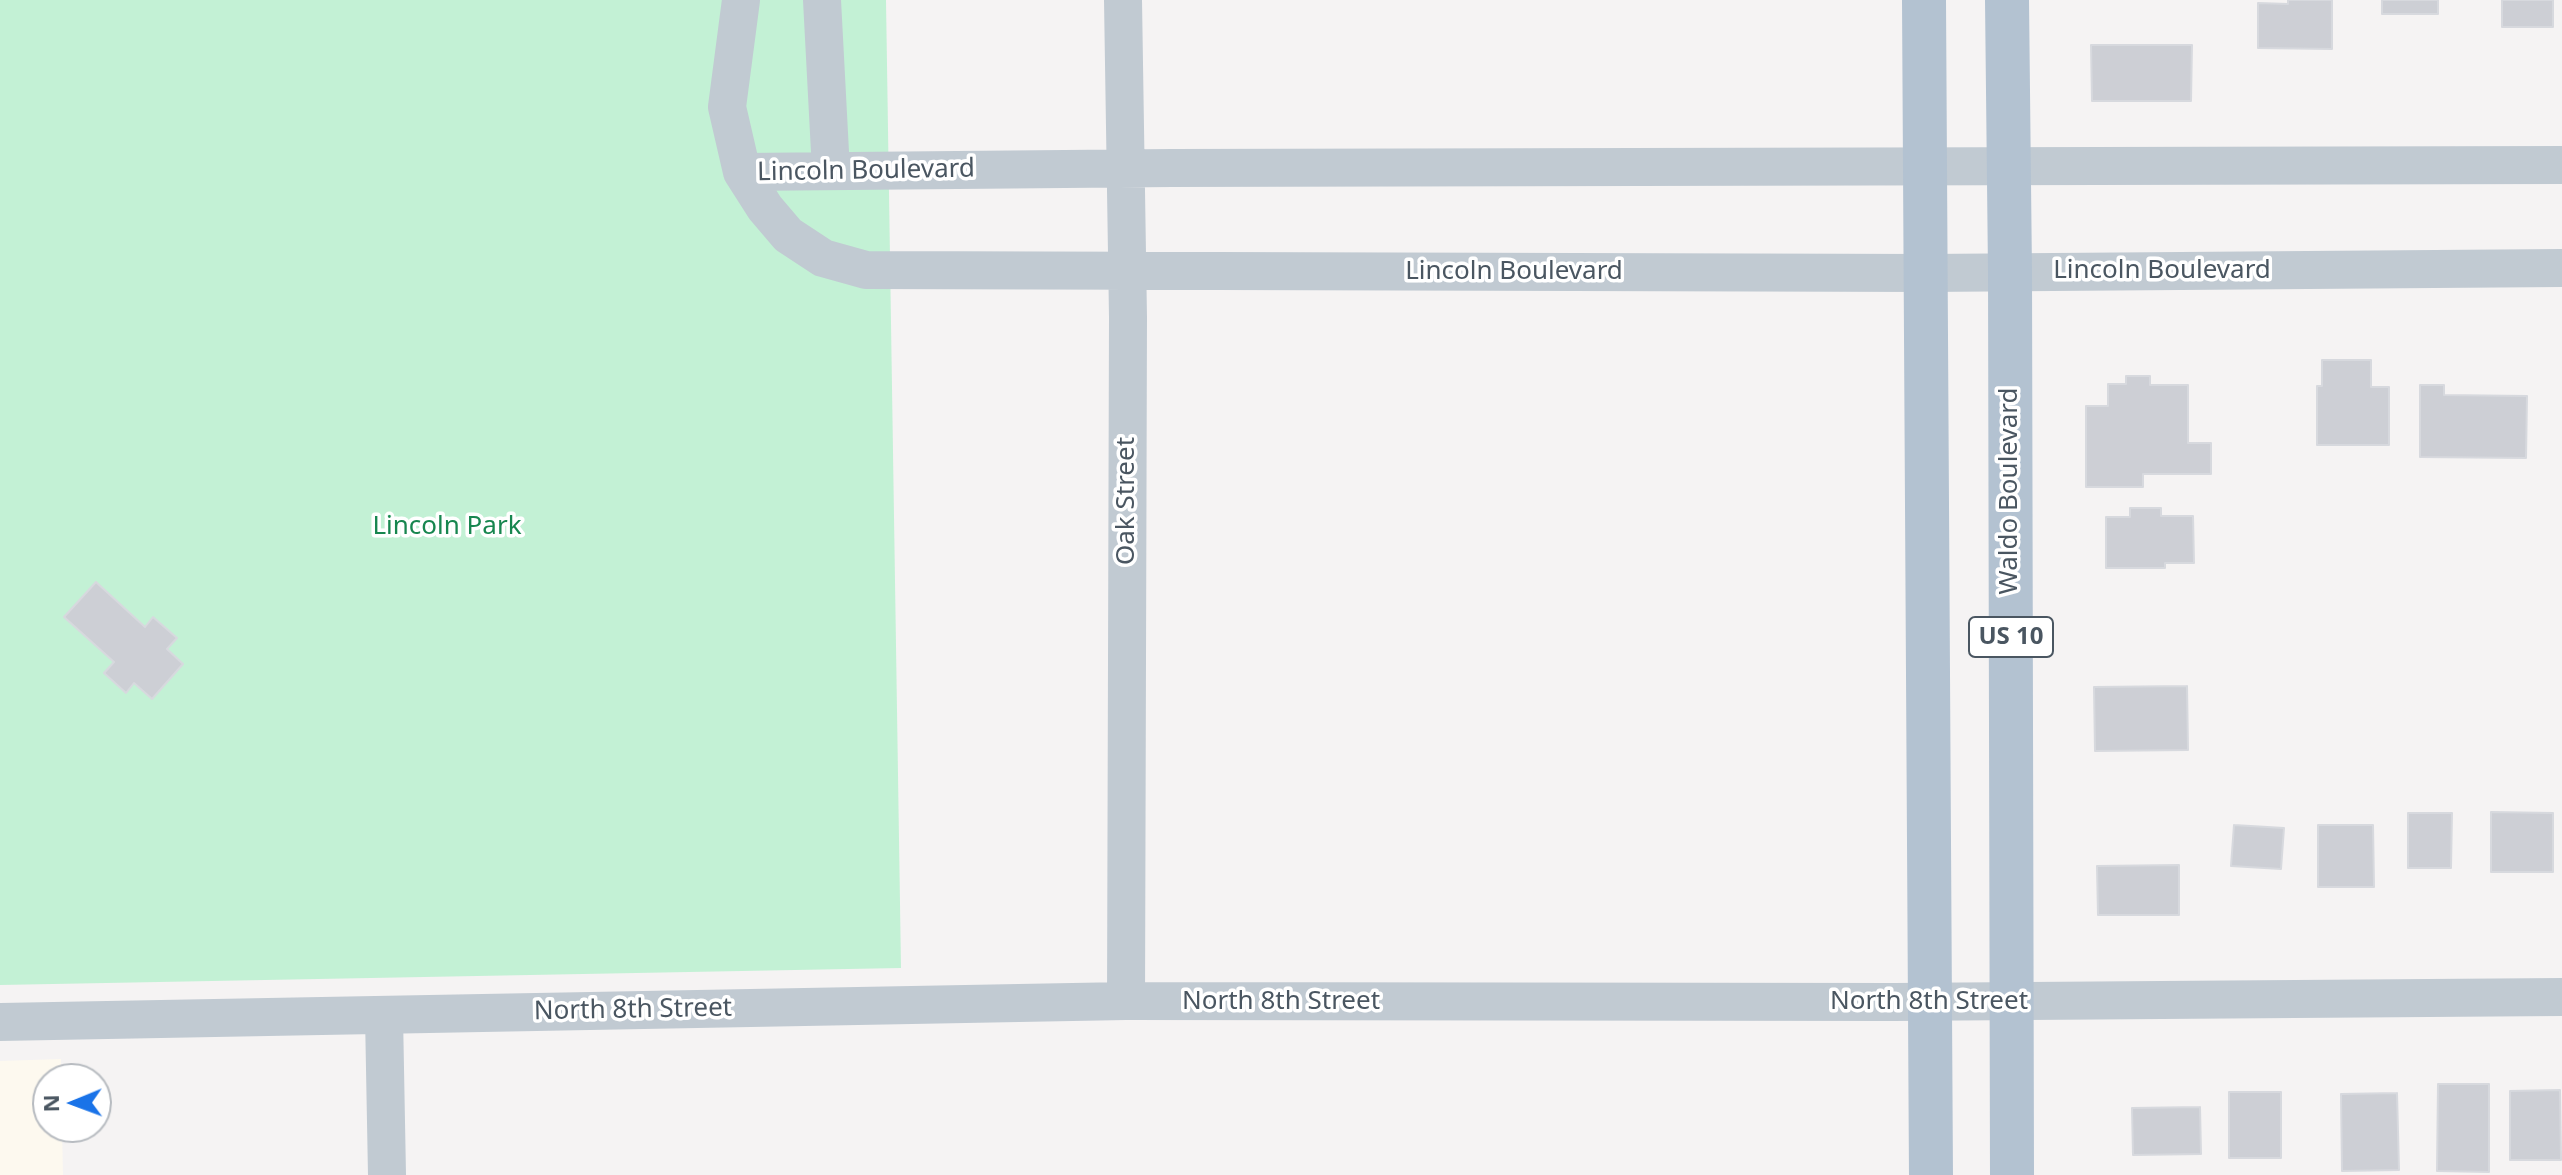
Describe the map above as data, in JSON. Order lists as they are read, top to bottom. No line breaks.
{"streets":{"main road":["Waldo Boulevard","US 10"],"street":["Lincoln Boulevard","Oak Street","North 8th Street"]},"crossings":[["Lincoln Boulevard","Waldo Boulevard"],["Lincoln Boulevard","Oak Street"],["Waldo Boulevard","North 8th Street"],["Oak Street","North 8th Street"]],"parks":["Lincoln Park"],"north":"left"}
